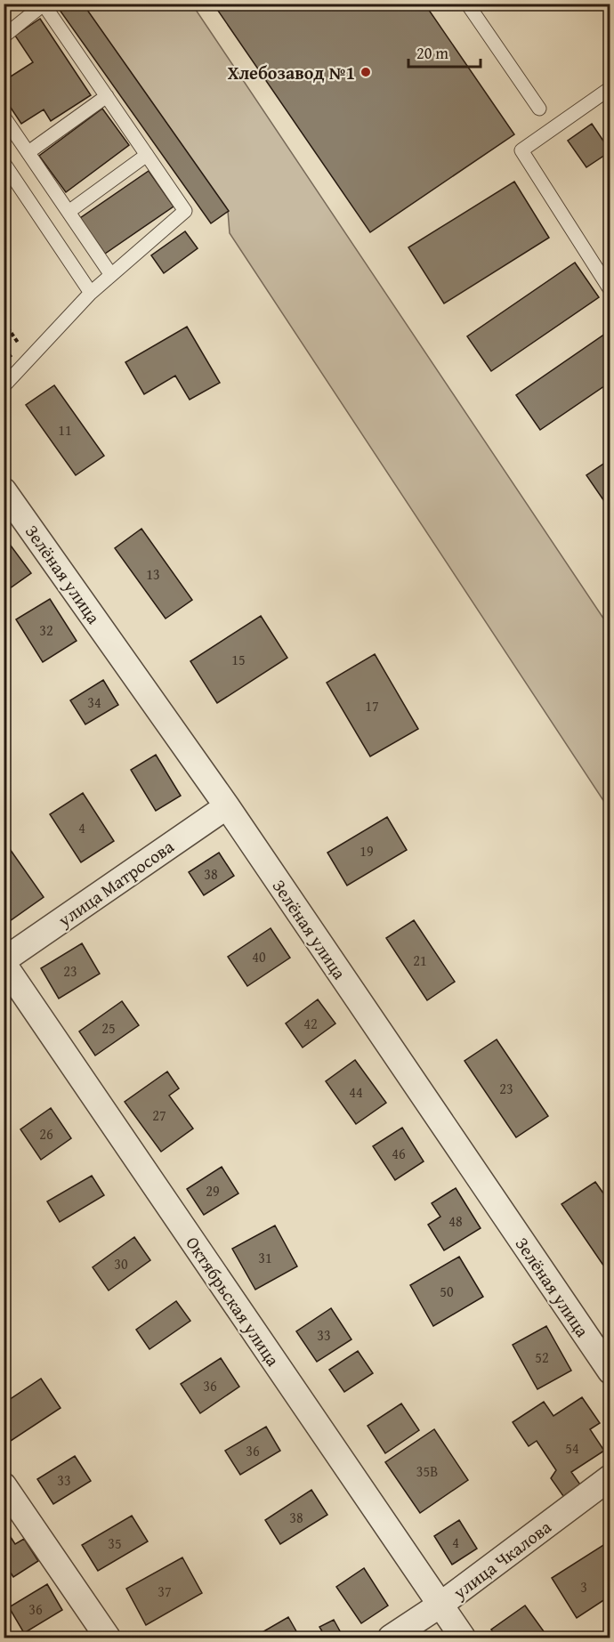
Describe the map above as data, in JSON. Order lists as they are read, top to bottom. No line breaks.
{"streets":{"street":["Зелёная улица","улица Матросова","Октябрьская улица","улица Чкалова"]},"crossings":[["Зелёная улица","улица Матросова"],["Октябрьская улица","улица Чкалова"]],"places":["Хлебозавод №1"],"house_numbers":["11","13","32","15","34","17","4","19","38","40","21","23","42","25","23","44","27","26","46","29","48","31","30","50","33","52","36","54","36","35В","33","38","4","35","3","37","36"],"scale_bar":"20 m"}
